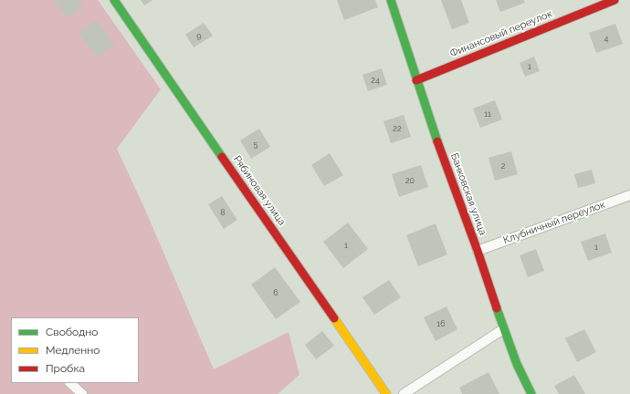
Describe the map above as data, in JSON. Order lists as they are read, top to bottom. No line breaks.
{"streets":{"street":["Финансовый переулок","Рябиновая улица","Банковская улица","Клубничный переулок"]},"crossings":[["Финансовый переулок","Банковская улица"],["Банковская улица","Клубничный переулок"]],"house_numbers":["9","4","1","24","11","22","5","2","20","8","1","1","6","16"],"legend":["Свободно","Медленно","Пробка"]}
